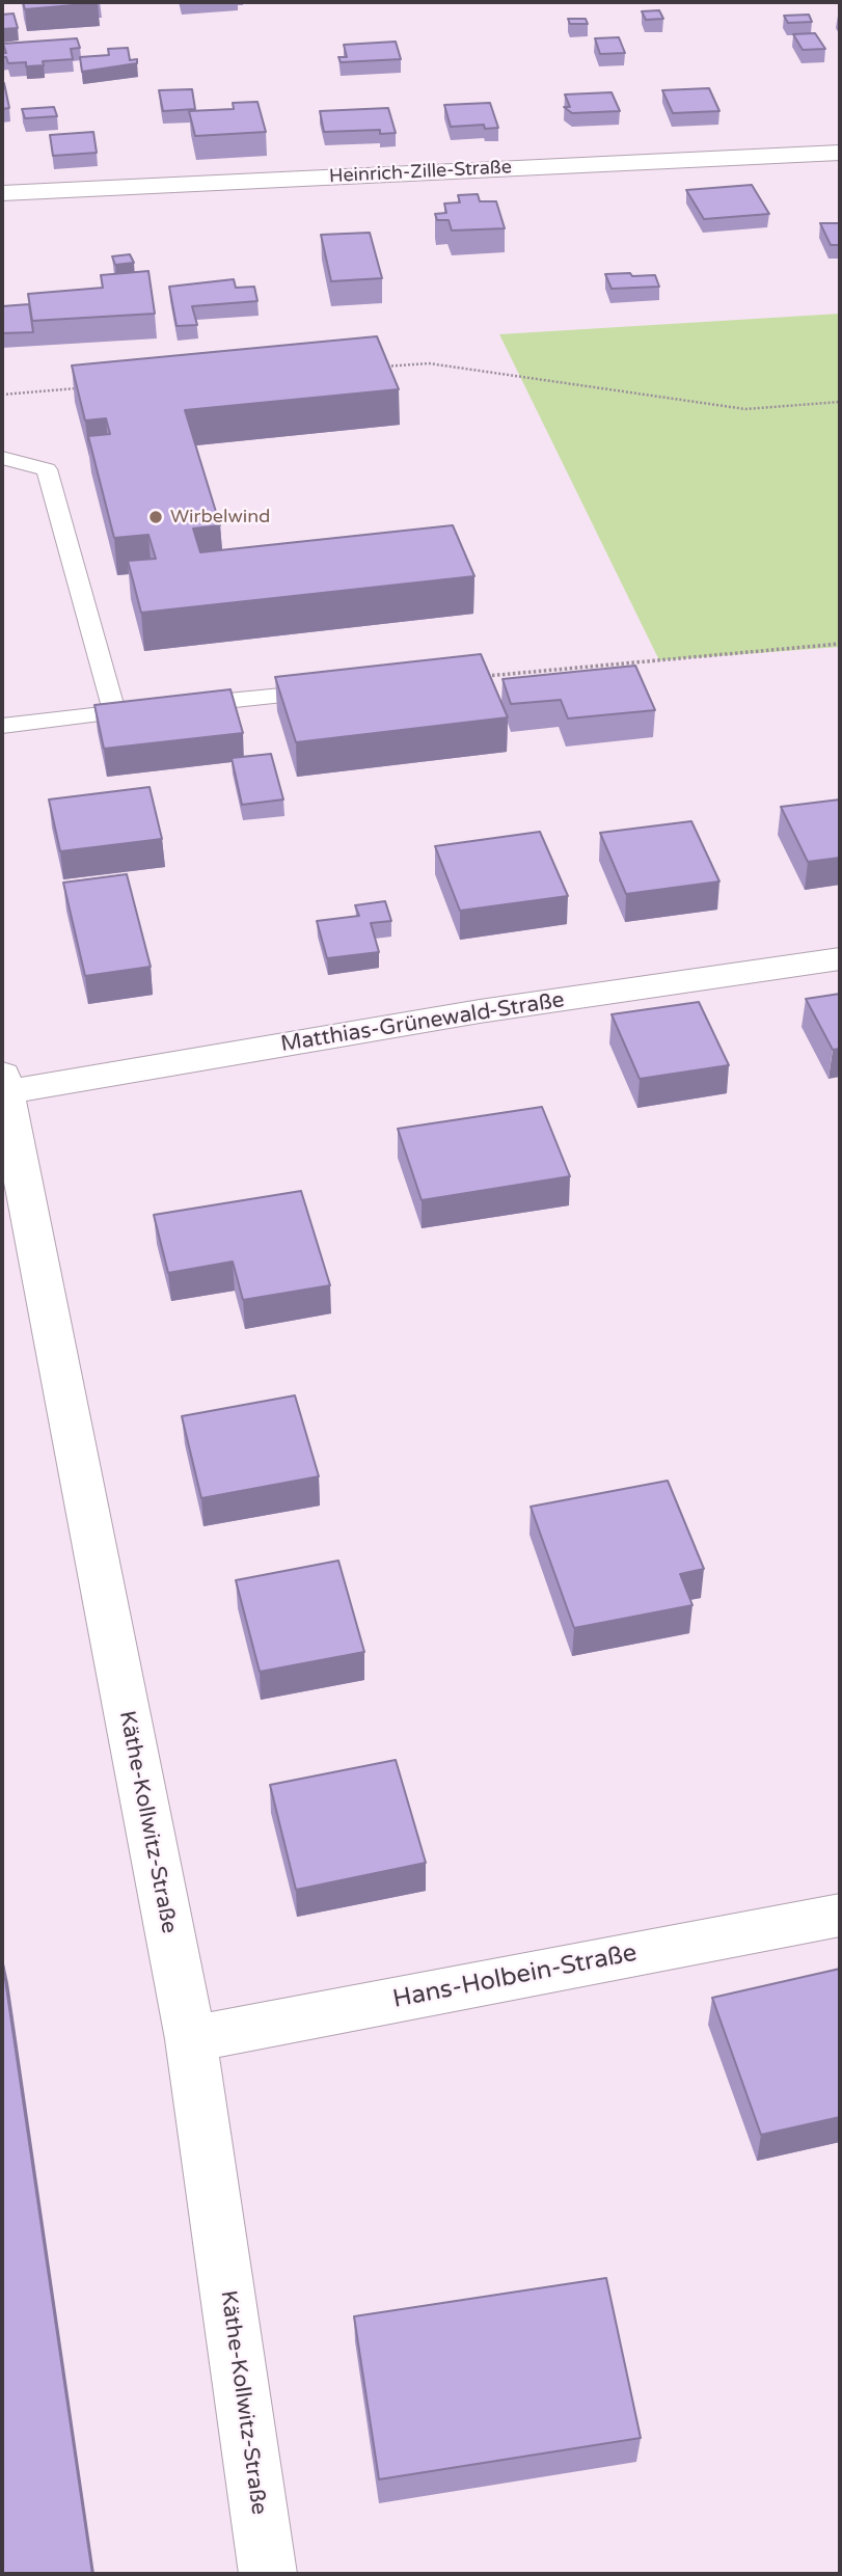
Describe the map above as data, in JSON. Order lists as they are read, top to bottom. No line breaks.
{"streets":{"street":["Heinrich-Zille-Straße","Matthias-Grünewald-Straße","Käthe-Kollwitz-Straße","Hans-Holbein-Straße"]},"crossings":[["Matthias-Grünewald-Straße","Käthe-Kollwitz-Straße"],["Käthe-Kollwitz-Straße","Hans-Holbein-Straße"]],"places":["Wirbelwind"]}
